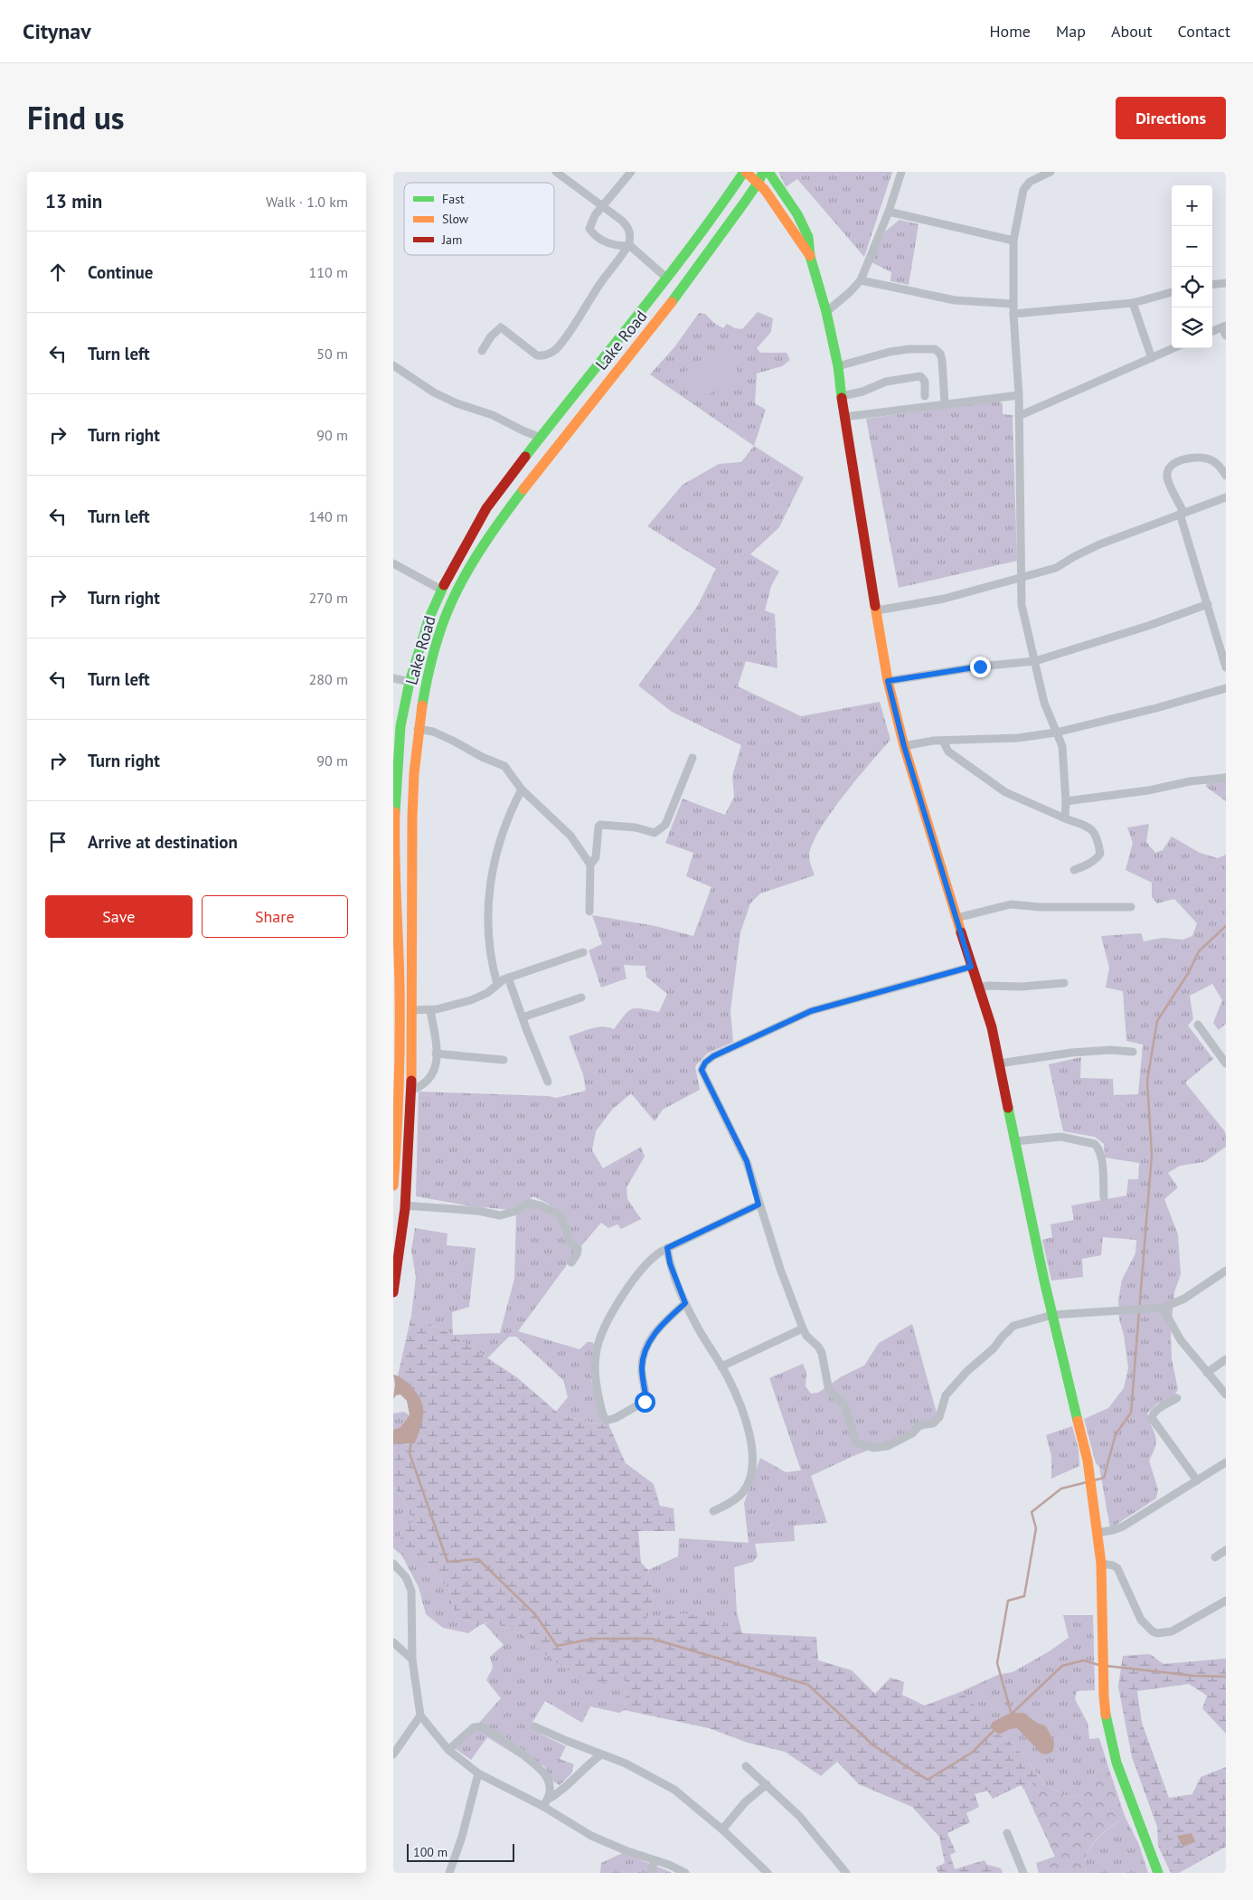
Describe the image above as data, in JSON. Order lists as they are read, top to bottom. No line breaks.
{"streets":{"main road":["Lake Road"]},"legend":["Fast","Slow","Jam"],"scale_bar":"100 m","page":{"header":"Citynav","nav":["Home","Map","About","Contact"],"title":"Find us","buttons":["Directions",["Save","Share"]],"heading":["13 min","Walk · 1.0 km"],"map_buttons":["+","−"],"list":[["Continue","110 m"],["Turn left","50 m"],["Turn right","90 m"],["Turn left","140 m"],["Turn right","270 m"],["Turn left","280 m"],["Turn right","90 m"],"Arrive at destination"],"scale":"100 m"}}
